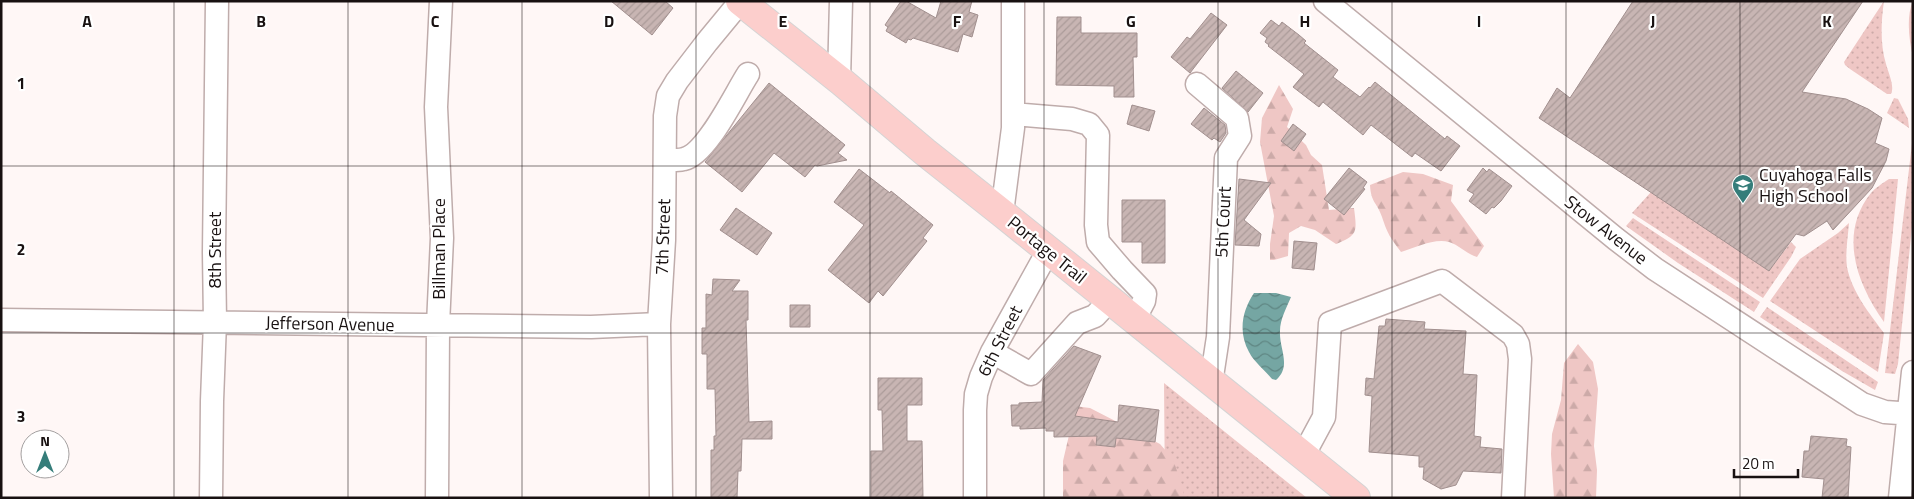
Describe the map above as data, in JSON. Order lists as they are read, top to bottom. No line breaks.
{"streets":{"main road":["Portage Trail"],"street":["5th Court","Stow Avenue","7th Street","Billman Place","8th Street","Jefferson Avenue","6th Street"]},"crossings":[["5th Court","Portage Trail"],["7th Street","Portage Trail"],["7th Street","Jefferson Avenue"],["Billman Place","Jefferson Avenue"],["8th Street","Jefferson Avenue"],["Portage Trail","6th Street"]],"places":{"school or university":["Cuyahoga Falls High School"]},"scale_bar":"20 m","north":"top","grid":{"columns":["A","B","C","D","E","F","G","H","I","J","K"],"rows":["1","2","3"]}}
